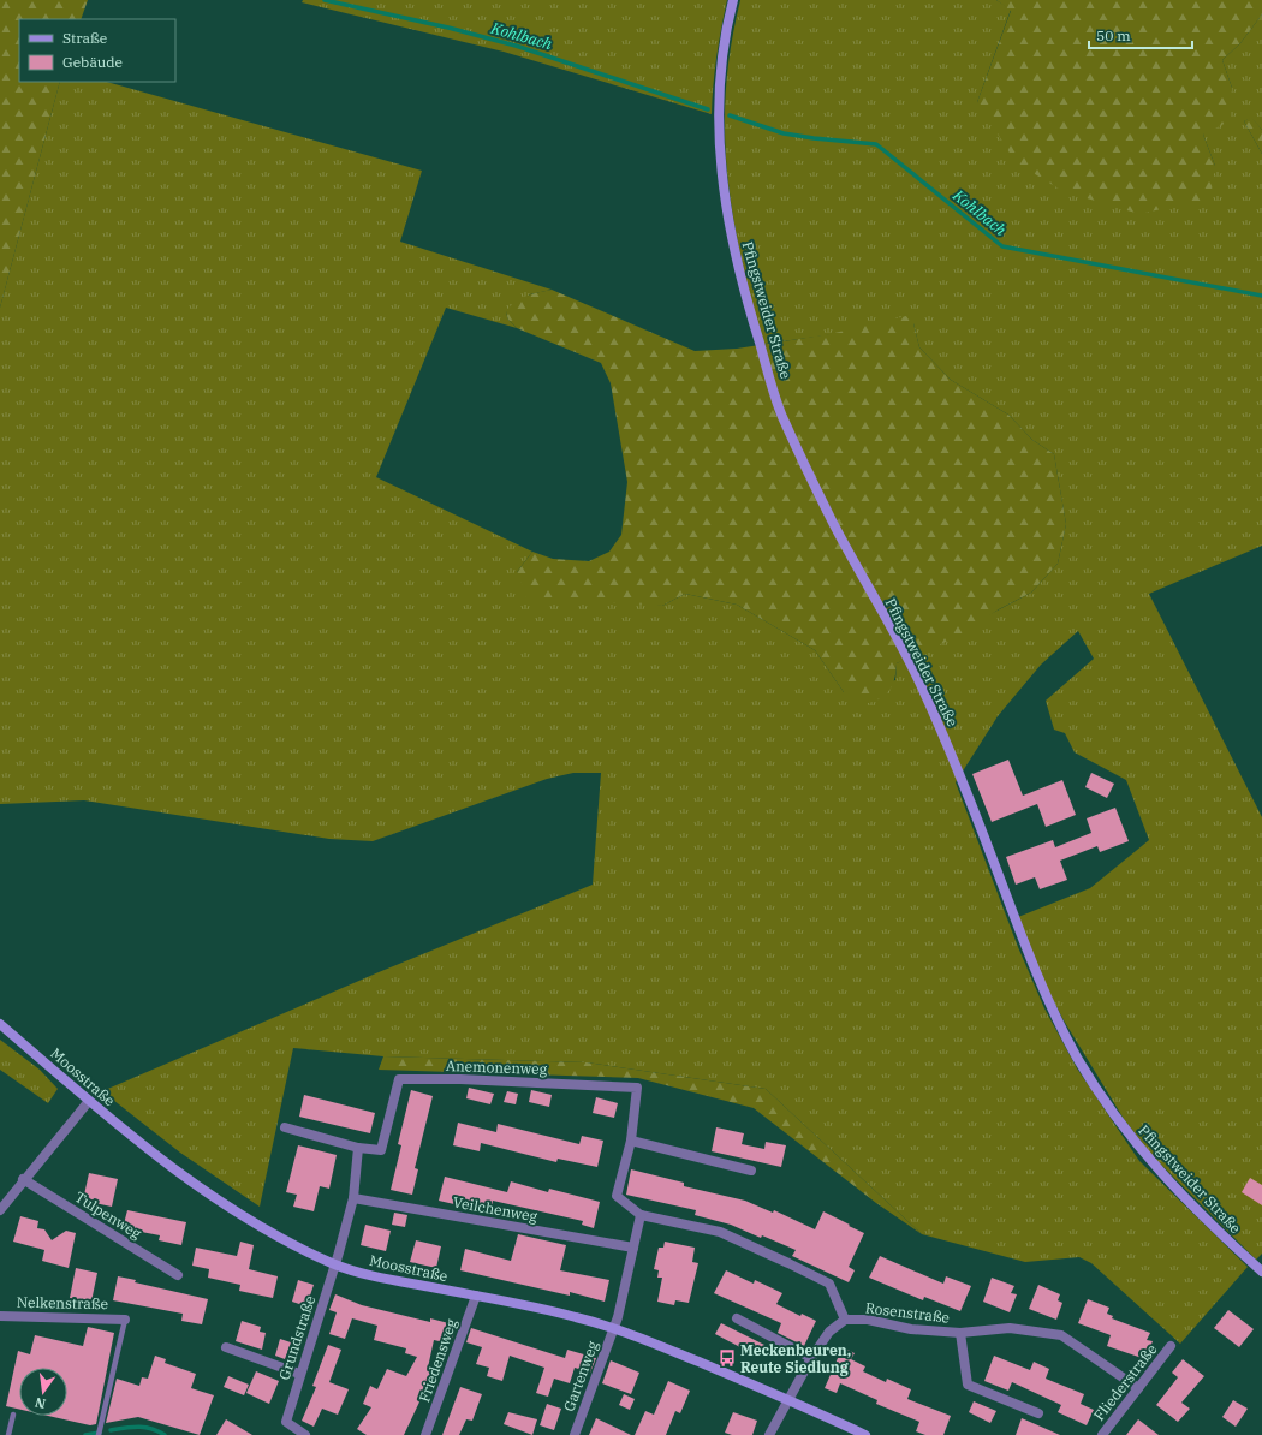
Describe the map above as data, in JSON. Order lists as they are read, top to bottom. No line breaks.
{"streets":{"street":["Pfingstweider Straße","Anemonenweg","Moosstraße","Veilchenweg","Tulpenweg","Nelkenstraße","Rosenstraße","Grundstraße","Friedensweg","Gartenweg","Fliederstraße"]},"crossings":[["Anemonenweg","Rosenstraße"],["Moosstraße","Rosenstraße"],["Moosstraße","Grundstraße"],["Moosstraße","Friedensweg"],["Moosstraße","Gartenweg"],["Rosenstraße","Fliederstraße"]],"water":["Kohlbach"],"places":{"bus stop":["Meckenbeuren, Reute Siedlung"]},"legend":["Straße","Gebäude"],"scale_bar":"50 m","north":"bottom"}
